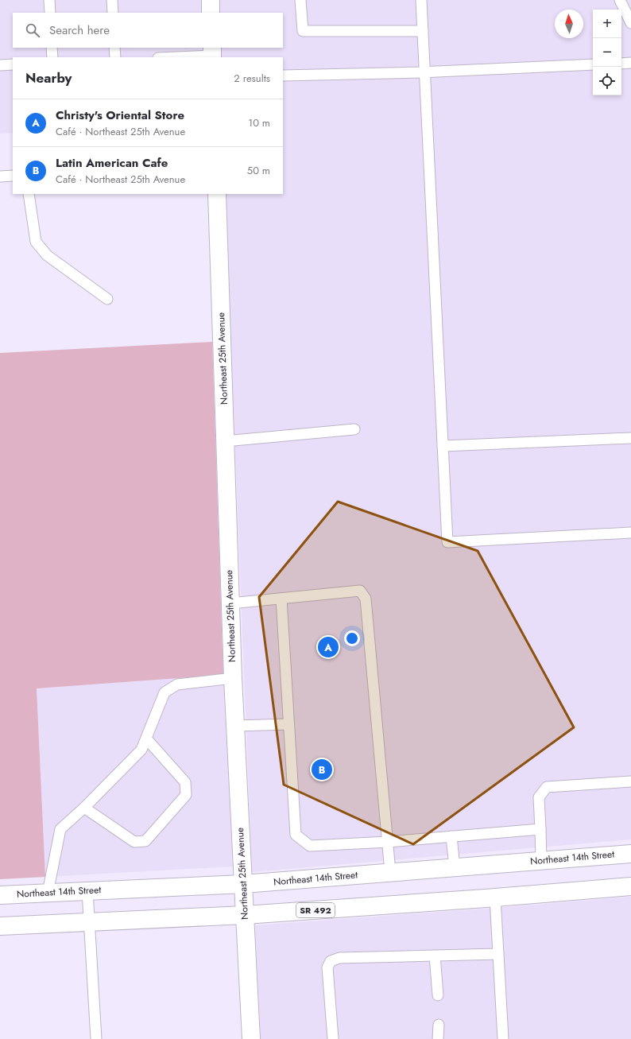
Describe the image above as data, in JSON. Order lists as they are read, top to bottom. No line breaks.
{"streets":{"main road":["Northeast 25th Avenue","Northeast 14th Street","SR 492"]},"crossings":[["Northeast 25th Avenue","Northeast 14th Street"],["Northeast 25th Avenue","SR 492"]],"north":"top","page":{"map_buttons":["+","−"],"search":"Search here","heading":["Nearby","2 results"],"list":[{"mark":"A","name":"Christy's Oriental Store","note":"Café · Northeast 25th Avenue","value":"10 m"},{"mark":"B","name":"Latin American Cafe","note":"Café · Northeast 25th Avenue","value":"50 m"}],"pins":["A","B"]}}
